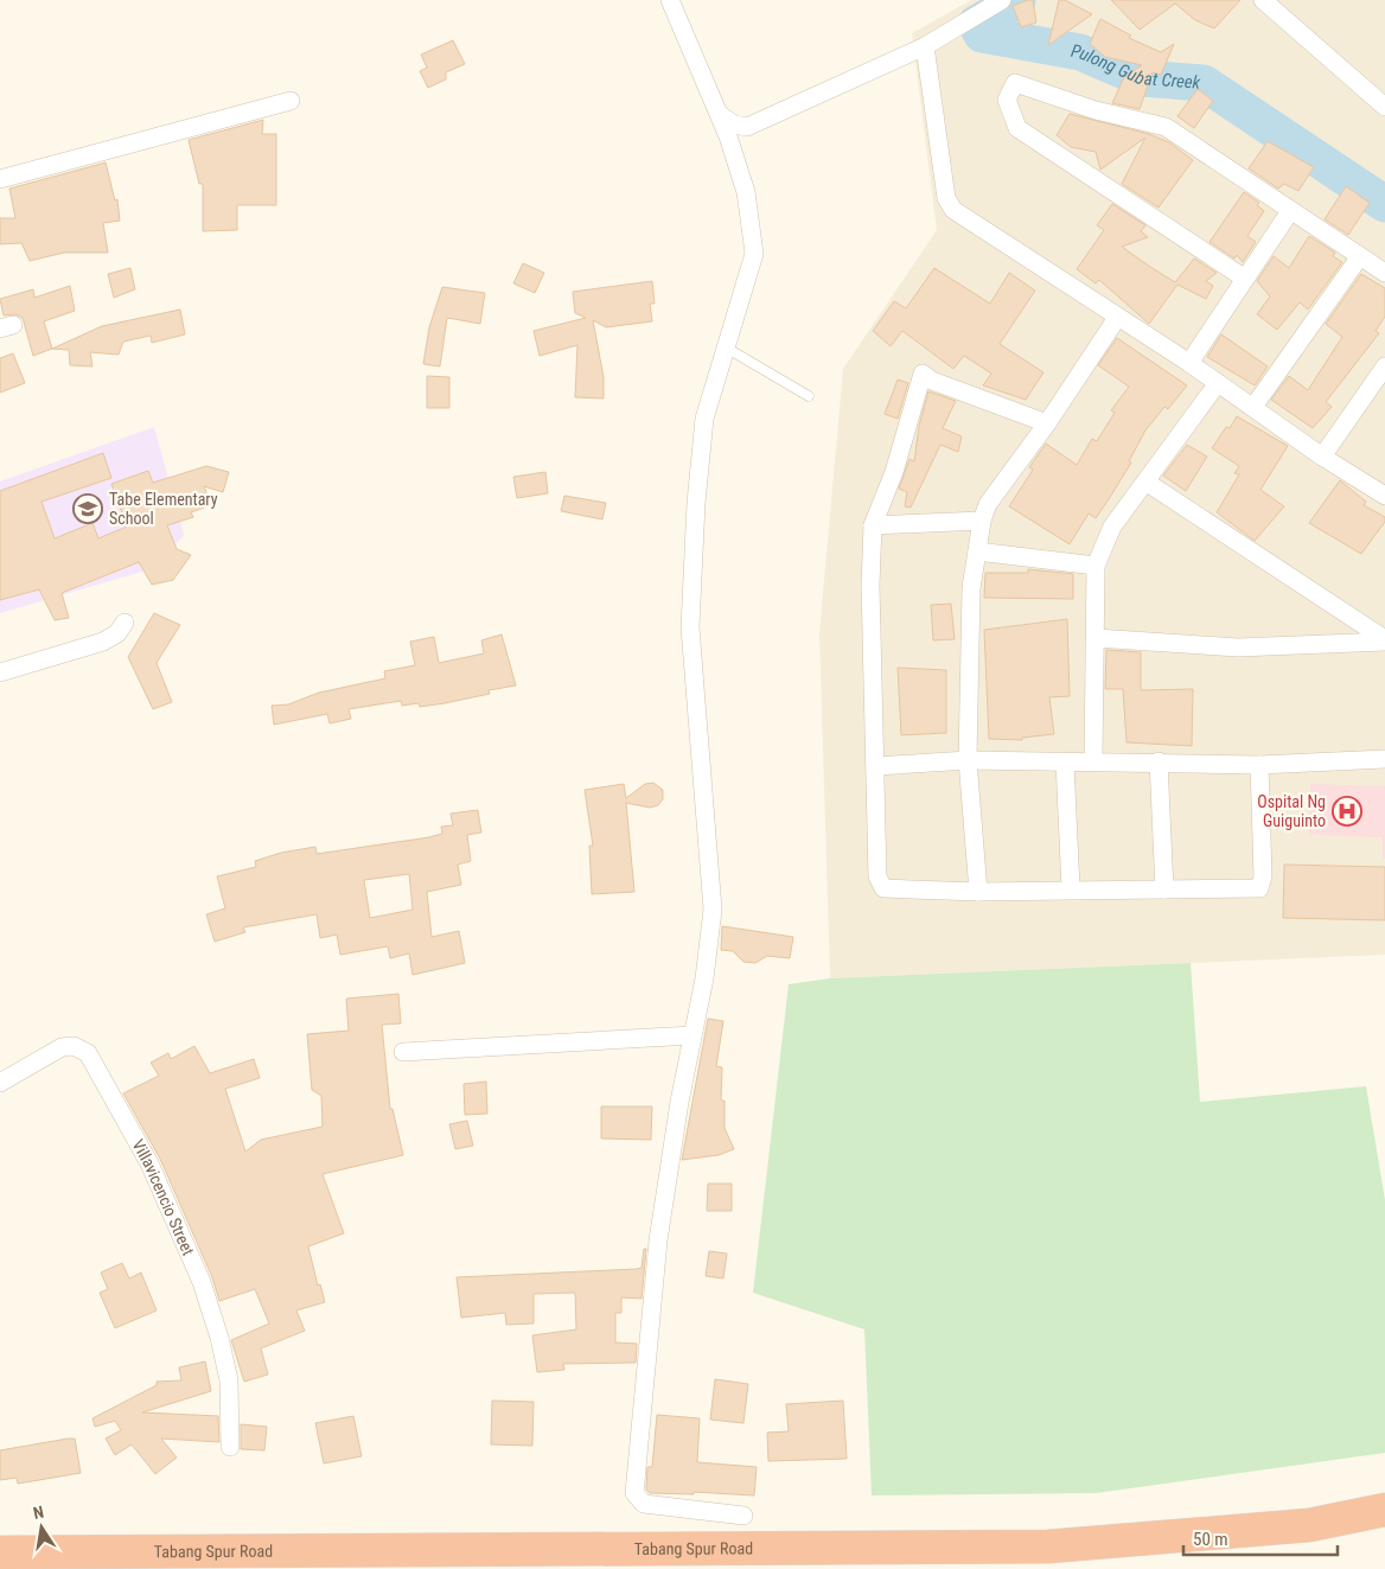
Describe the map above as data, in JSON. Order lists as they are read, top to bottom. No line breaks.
{"streets":{"highway":["Tabang Spur Road"],"street":["Villavicencio Street"]},"water":["Pulong Gubat Creek"],"places":{"school or university":["Tabe Elementary School"],"hospital":["Ospital Ng Guiguinto"]},"scale_bar":"50 m","north":"top"}
